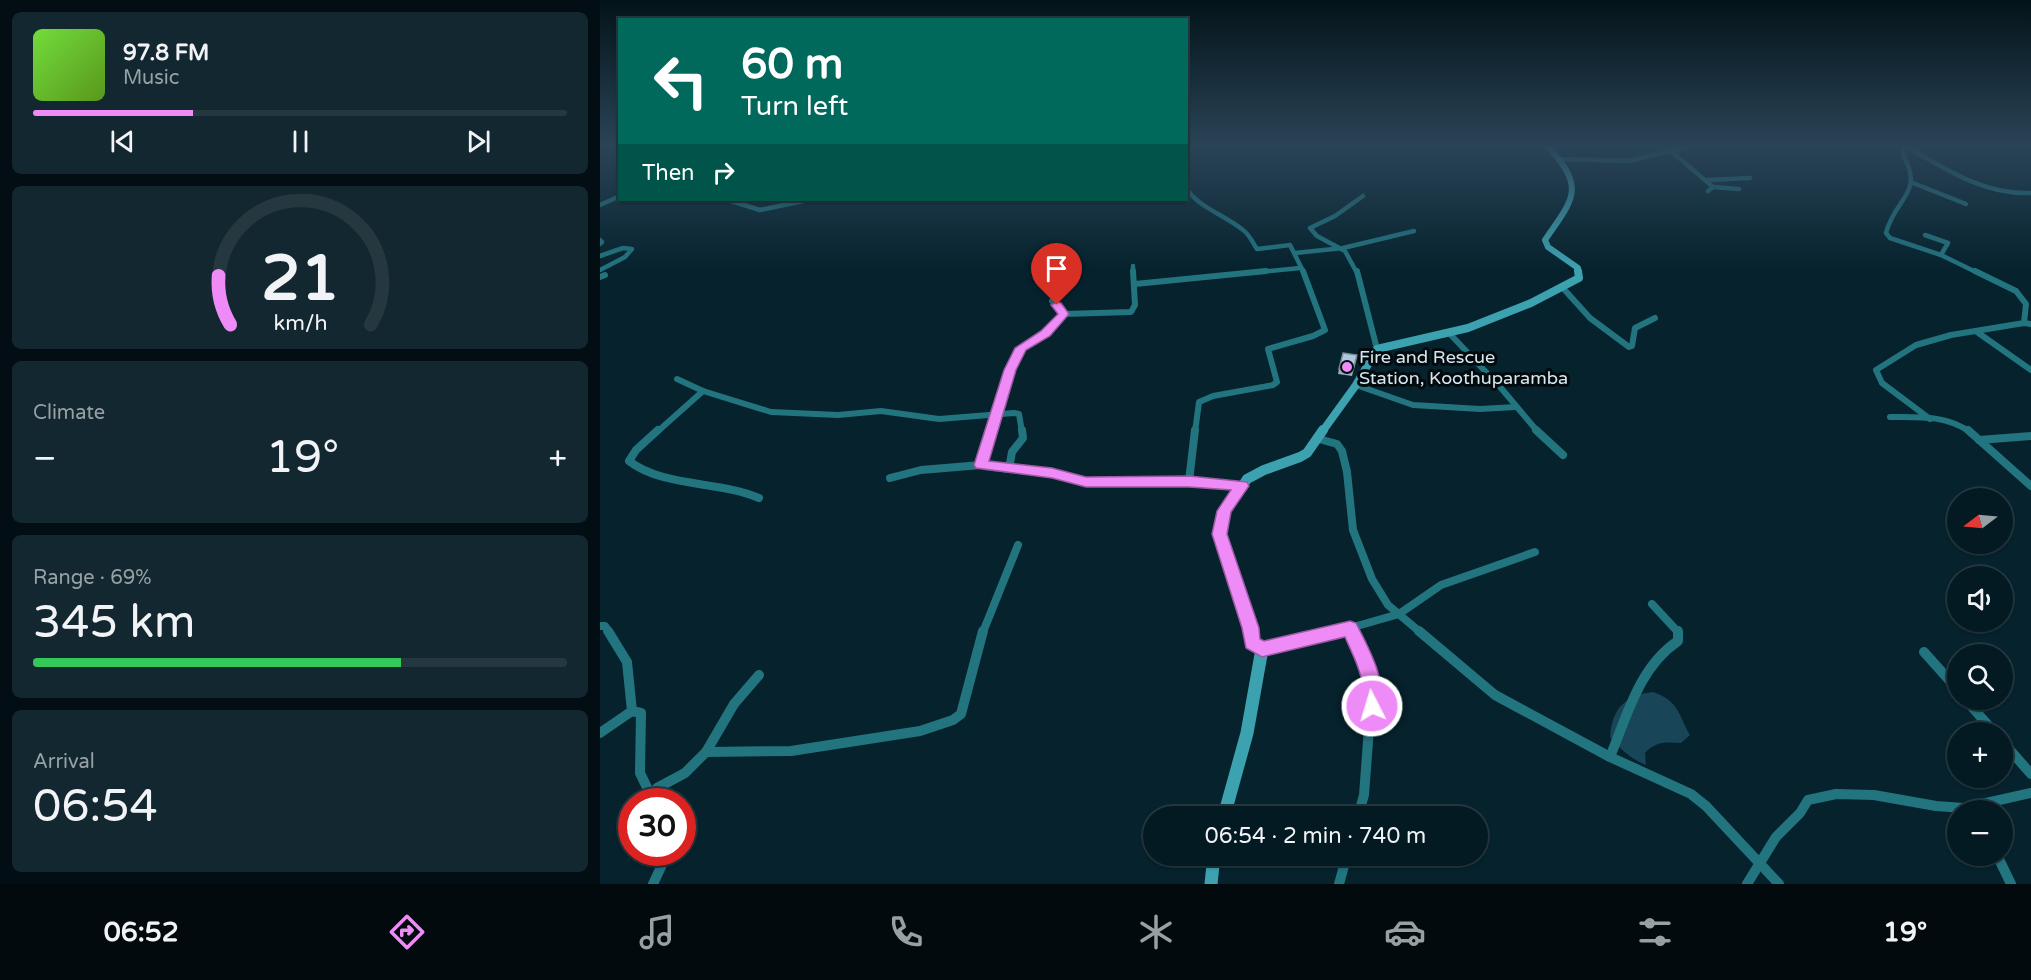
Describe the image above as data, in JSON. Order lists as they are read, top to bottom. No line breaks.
{"places":["Fire and Rescue Station, Koothuparamba"],"north":"left","page":{"turn":["60 m","Turn left"],"song":["97.8 FM","Music"],"then":"Then","tile":["Climate",["Range · 69%","345 km"],["Arrival","06:54"]],"heat":["−","19°","+"],"map_buttons":["+","−"],"limit":"30","trip":"06:54 · 2 min · 740 m","tabs":["06:52","19°"],"gauge":["21","km/h"]}}
